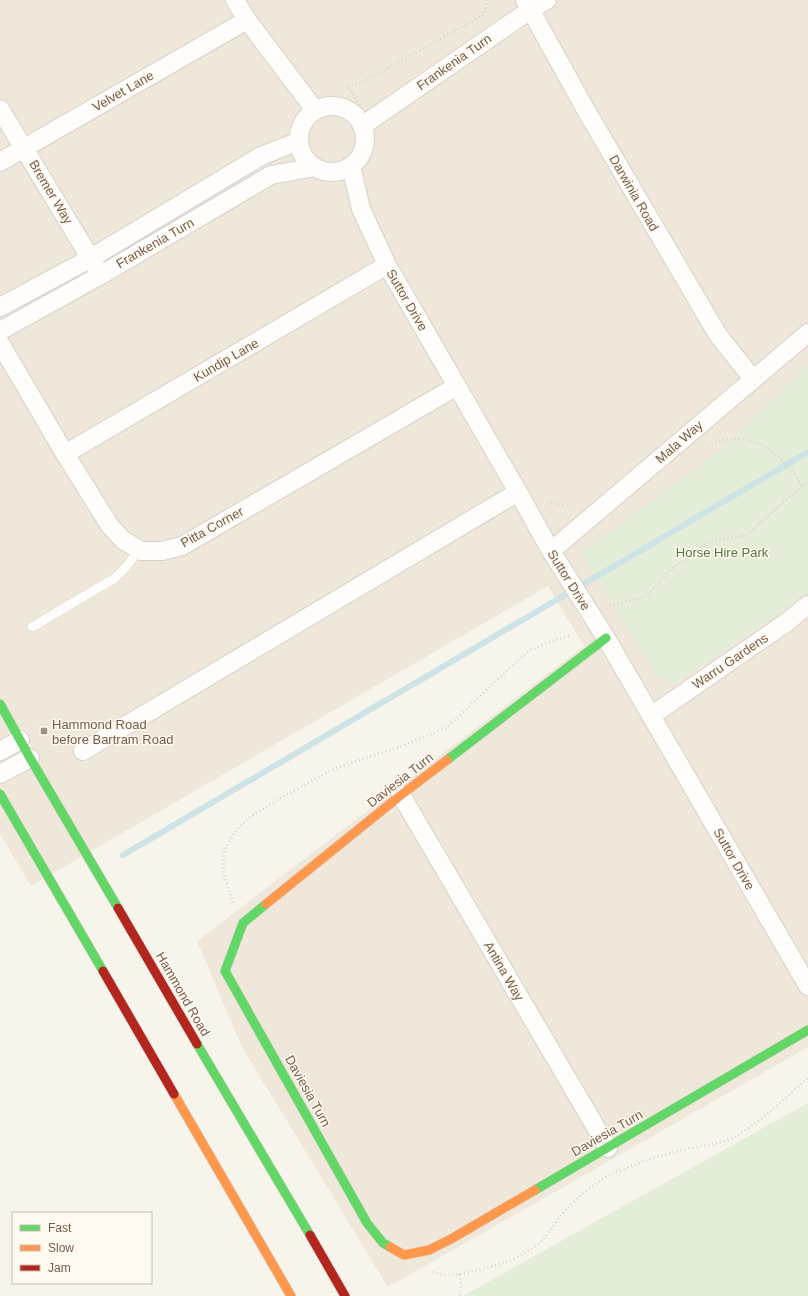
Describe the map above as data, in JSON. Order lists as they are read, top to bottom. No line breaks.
{"streets":{"street":["Frankenia Turn","Velvet Lane","Bremer Way","Darwinia Road","Suttor Drive","Kundip Lane","Mala Way","Pitta Corner","Warru Gardens","Daviesia Turn","Antina Way","Hammond Road"]},"crossings":[["Frankenia Turn","Bremer Way"],["Frankenia Turn","Darwinia Road"],["Frankenia Turn","Suttor Drive"],["Velvet Lane","Bremer Way"],["Darwinia Road","Mala Way"],["Suttor Drive","Kundip Lane"],["Suttor Drive","Mala Way"],["Suttor Drive","Pitta Corner"],["Suttor Drive","Warru Gardens"],["Suttor Drive","Daviesia Turn"],["Kundip Lane","Pitta Corner"],["Daviesia Turn","Antina Way"]],"parks":["Horse Hire Park"],"places":{"transit":["Hammond Road before Bartram Road"]},"legend":["Fast","Slow","Jam"]}
